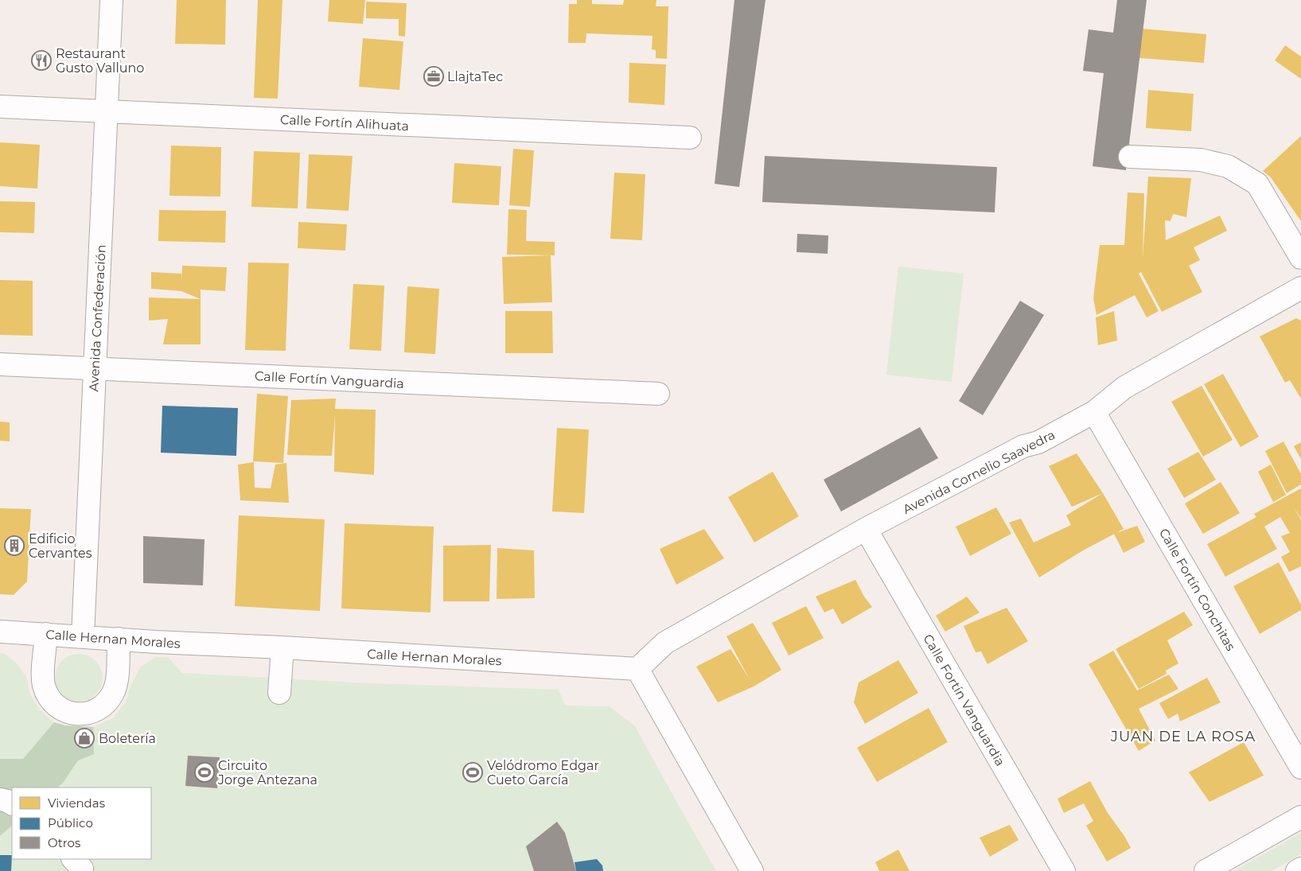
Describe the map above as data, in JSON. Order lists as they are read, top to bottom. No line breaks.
{"streets":{"street":["Calle Fortín Alihuata","Avenida Confederación","Calle Fortín Vanguardia","Avenida Cornelio Saavedra","Calle Fortín Conchitas","Calle Hernan Morales"]},"crossings":[["Calle Fortín Alihuata","Avenida Confederación"],["Avenida Confederación","Calle Fortín Vanguardia"],["Avenida Confederación","Calle Hernan Morales"],["Calle Fortín Vanguardia","Avenida Cornelio Saavedra"],["Avenida Cornelio Saavedra","Calle Fortín Conchitas"],["Avenida Cornelio Saavedra","Calle Hernan Morales"]],"districts":["JUAN DE LA ROSA"],"places":{"restaurant":["Restaurant Gusto Valluno"],"office":["LlajtaTec"],"building":["Edificio Cervantes"],"shop":["Boletería"],"sports":["Circuito Jorge Antezana","Velódromo Edgar Cueto García"]},"legend":["Viviendas","Público","Otros"]}
